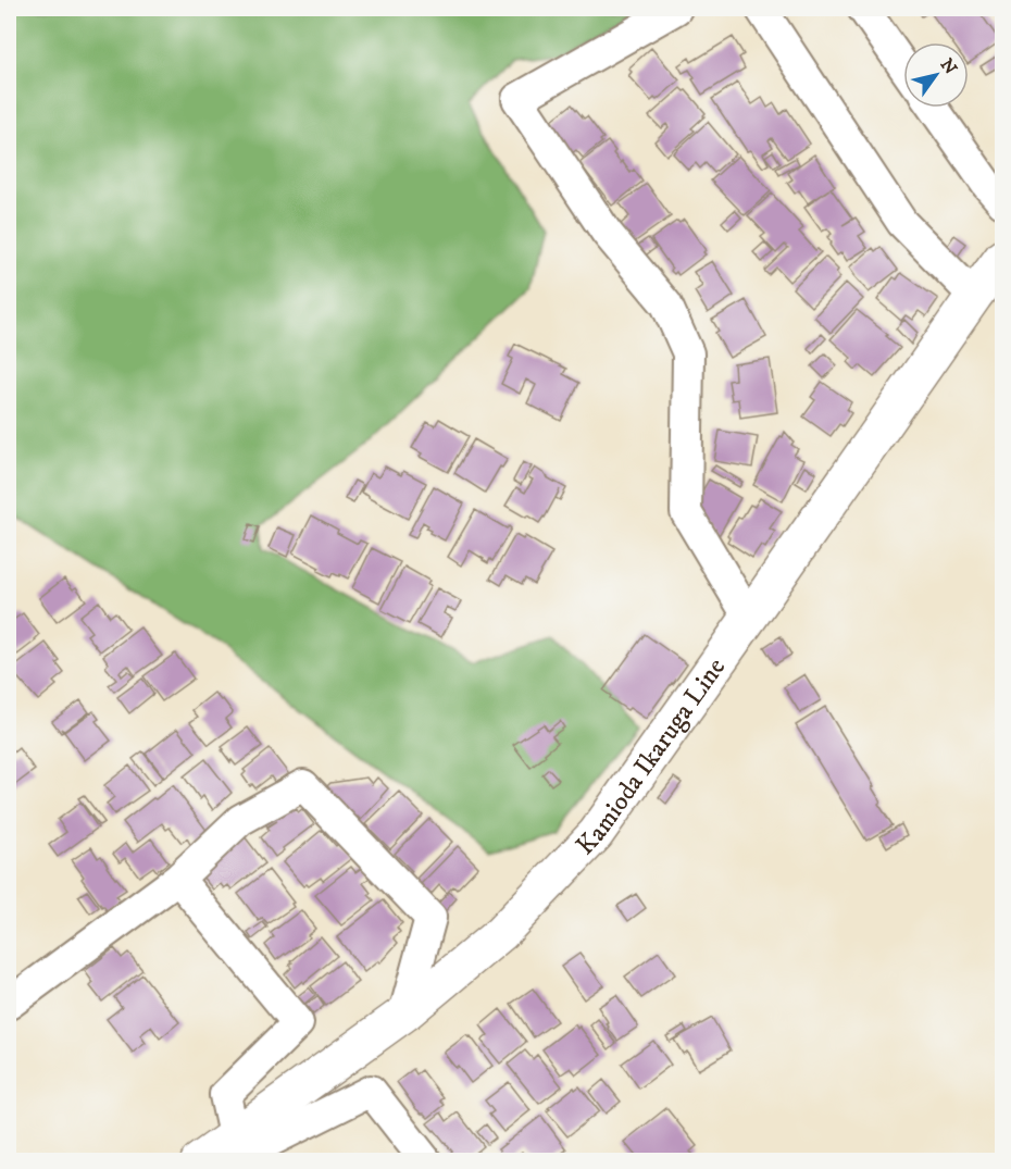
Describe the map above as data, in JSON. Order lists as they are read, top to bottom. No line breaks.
{"streets":{"main road":["Kamioda Ikaruga Line"]},"north":"top right"}
